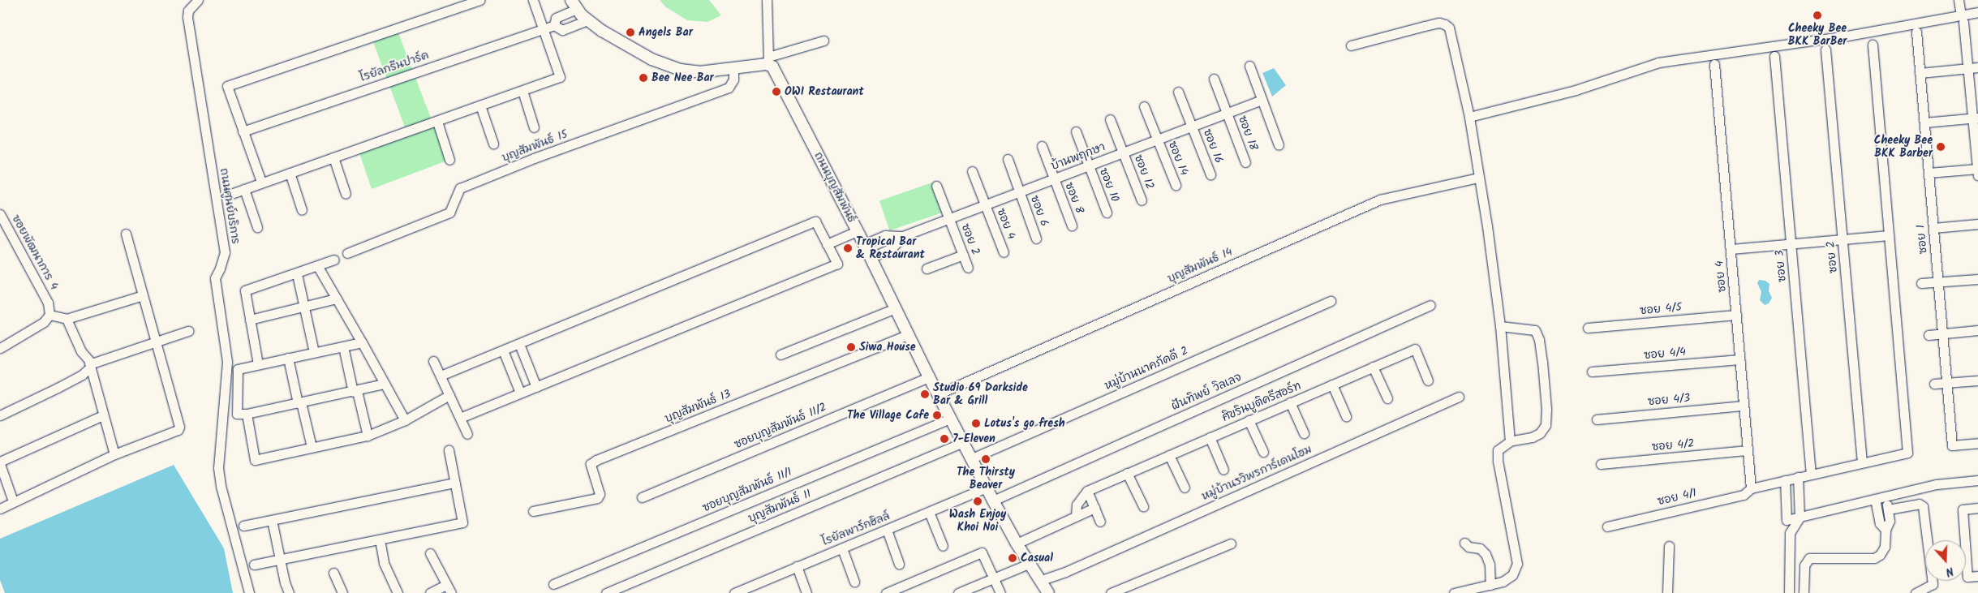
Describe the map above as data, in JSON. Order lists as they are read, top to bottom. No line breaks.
{"streets":{"street":["โรยัลกรีนปาร์ค","ซอย 18","บุญสัมพันธ์ 15","ซอย 16","บ้านพฤกษา","ซอย 14","ซอย 12","ซอย 10","ถนนบุญสัมพันธ์","ซอย 8","ถนนศูนย์บริการ","ซอย 6","ซอย 4","ซอย 2","ซอย 1","ซอยพัฒนาการ 4","บุญสัมพันธ์ 14","ซอย 3","ซอย 4/5","ซอย 4/4","หมู่บ้านนาคภัคดี 2","ฝันทิพย์ วิลเลจ","ซอย 4/3","ศิขรินบูติครีสอร์ท","บุญสัมพันธ์ 13","ซอยบุญสัมพันธ์ 11/2","ซอย 4/2","หมู่บ้านรวิพรการ์เดนโฮม","ซอยบุญสัมพันธ์ 11/1","ซอย 4/1","บุญสัมพันธ์ 11","โรยัลพาร์กฮิลล์"]},"crossings":[["ซอย 18","บ้านพฤกษา"],["ซอย 16","บ้านพฤกษา"],["บ้านพฤกษา","ซอย 14"],["บ้านพฤกษา","ซอย 12"],["บ้านพฤกษา","ซอย 10"],["บ้านพฤกษา","ถนนบุญสัมพันธ์"],["บ้านพฤกษา","ซอย 8"],["บ้านพฤกษา","ซอย 6"],["บ้านพฤกษา","ซอย 4"],["บ้านพฤกษา","ซอย 2"],["ถนนบุญสัมพันธ์","บุญสัมพันธ์ 14"],["ถนนบุญสัมพันธ์","หมู่บ้านนาคภัคดี 2"],["ถนนบุญสัมพันธ์","ฝันทิพย์ วิลเลจ"],["ถนนบุญสัมพันธ์","บุญสัมพันธ์ 13"],["ถนนบุญสัมพันธ์","ซอยบุญสัมพันธ์ 11/2"],["ถนนบุญสัมพันธ์","หมู่บ้านรวิพรการ์เดนโฮม"],["ถนนบุญสัมพันธ์","ซอยบุญสัมพันธ์ 11/1"],["ถนนบุญสัมพันธ์","บุญสัมพันธ์ 11"],["ถนนบุญสัมพันธ์","โรยัลพาร์กฮิลล์"],["ซอย 4","ซอย 4/5"],["ซอย 4","ซอย 4/4"],["ซอย 4","ซอย 4/3"],["ซอย 4","ซอย 4/2"],["ซอย 4","ซอย 4/1"],["ซอย 2","ซอย 4/1"],["ซอย 3","ซอย 4/1"]],"places":["Cheeky Bee BKK BarBer","Angels Bar","Bee Nee Bar","OWI Restaurant","Cheeky Bee BKK Barber","Tropical Bar & Restaurant","Siwa House","Studio 69 Darkside Bar & Grill","The Village Cafe","Lotus's go fresh","7-Eleven","The Thirsty Beaver","Wash Enjoy Khoi Noi","Casual"],"north":"bottom"}
